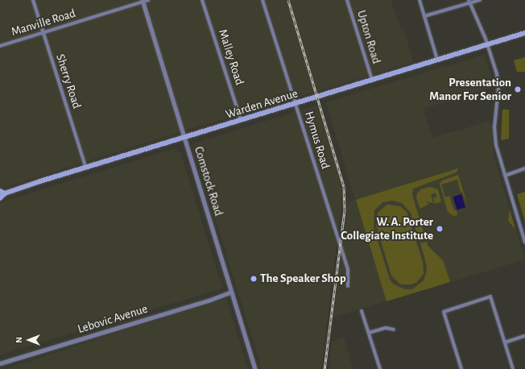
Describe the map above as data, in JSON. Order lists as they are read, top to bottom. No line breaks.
{"streets":{"main road":["Warden Avenue"],"street":["Manville Road","Upton Road","Malley Road","Sherry Road","Hymus Road","Comstock Road","Lebovic Avenue"]},"crossings":[["Manville Road","Sherry Road"],["Manville Road","Comstock Road"],["Upton Road","Warden Avenue"],["Malley Road","Warden Avenue"],["Sherry Road","Warden Avenue"],["Warden Avenue","Hymus Road"],["Warden Avenue","Comstock Road"],["Comstock Road","Lebovic Avenue"]],"places":["Presentation Manor For Senior","W. A. Porter Collegiate Institute","The Speaker Shop"],"north":"left"}
